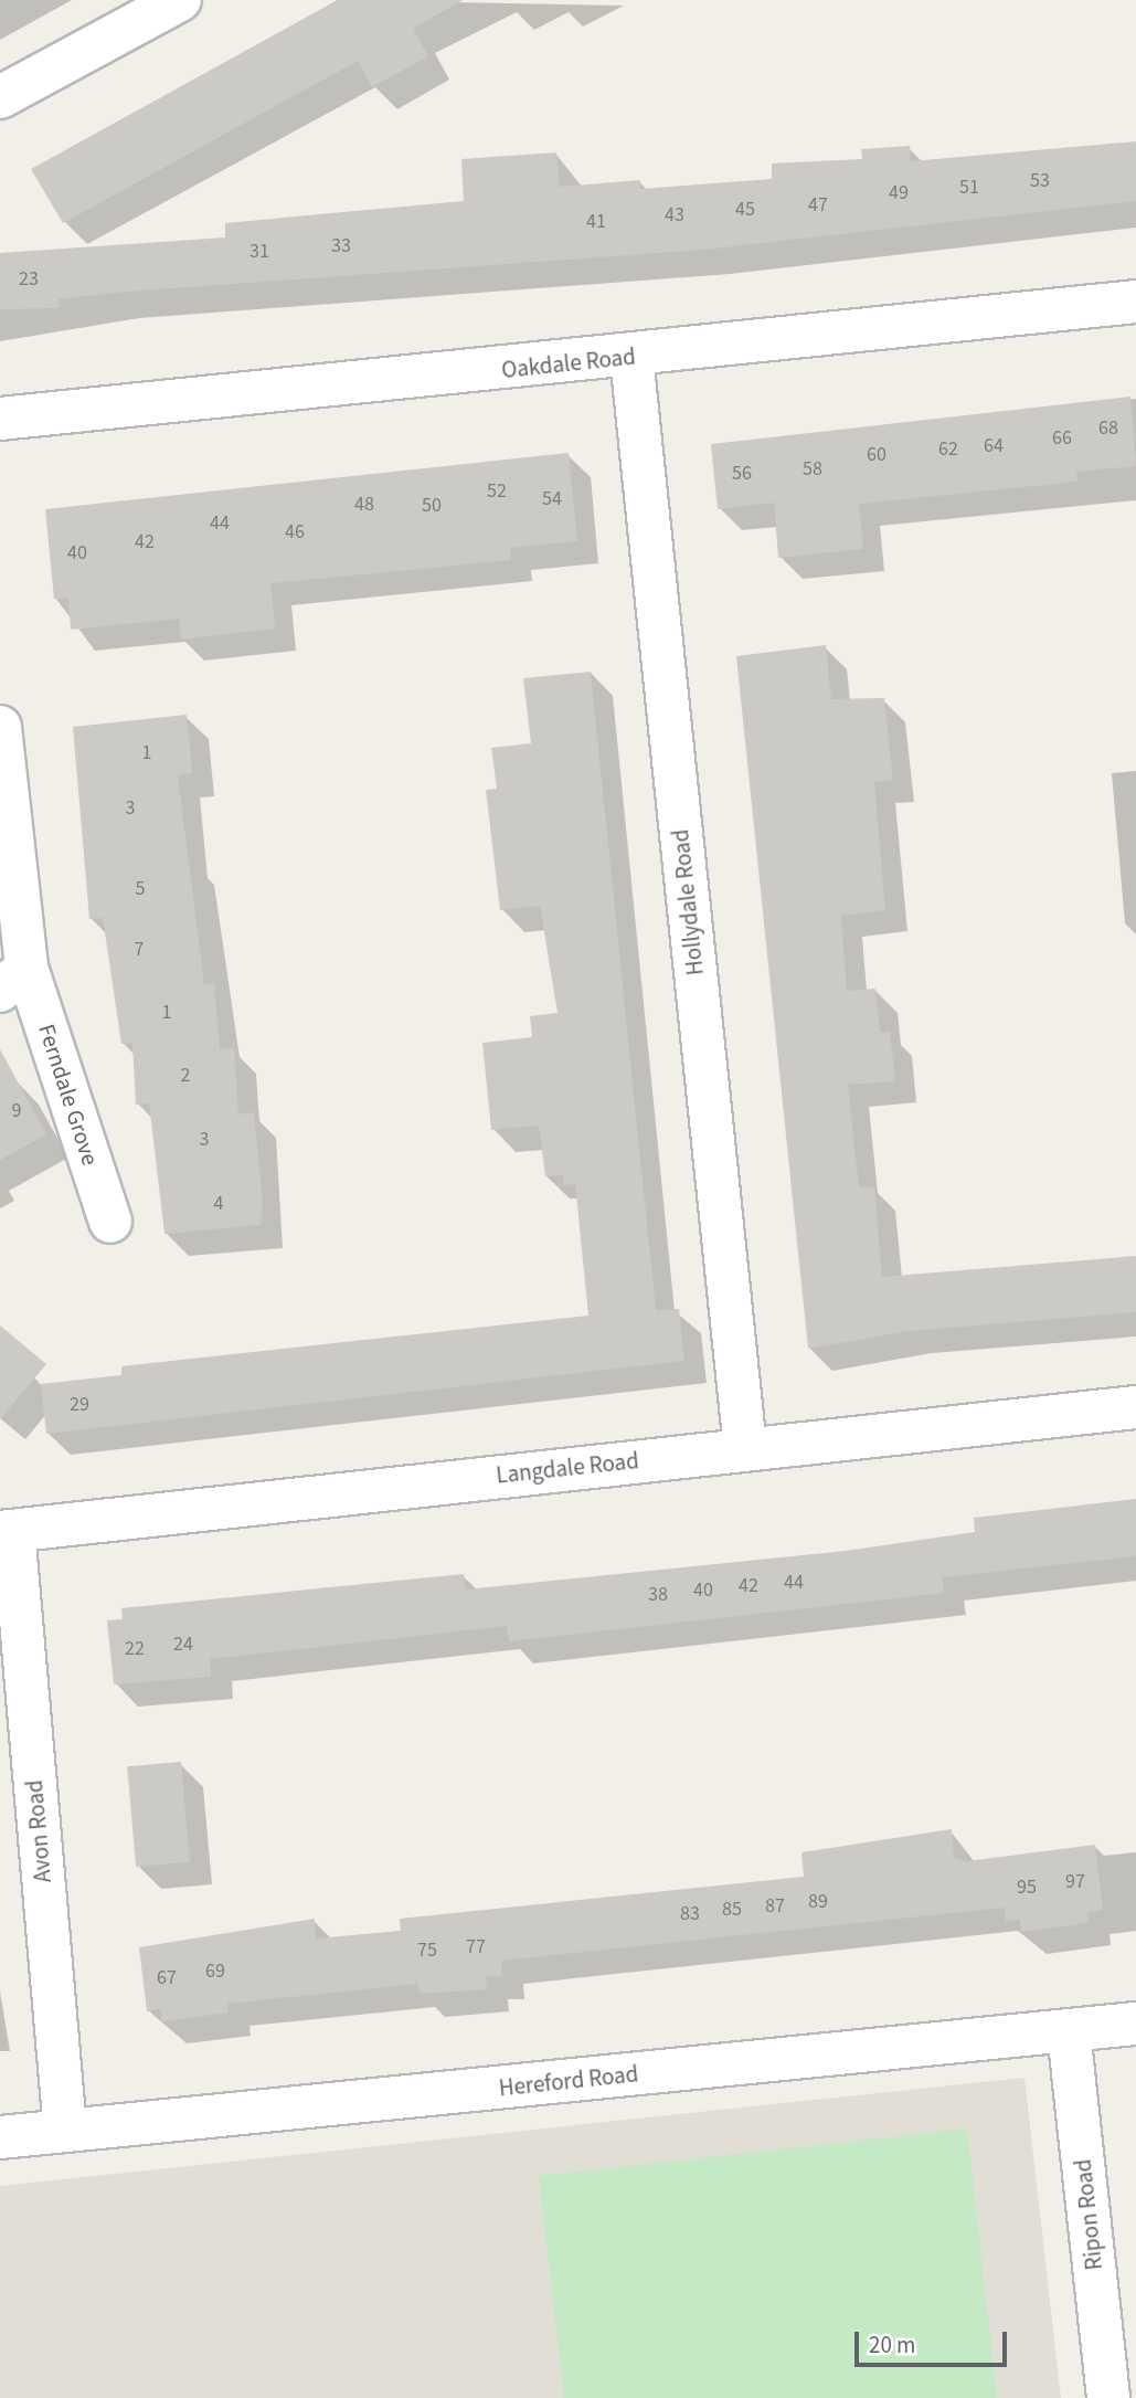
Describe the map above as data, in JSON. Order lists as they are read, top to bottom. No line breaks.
{"streets":{"street":["Oakdale Road","Hollydale Road","Ferndale Grove","Langdale Road","Avon Road","Hereford Road","Ripon Road"]},"crossings":[["Oakdale Road","Hollydale Road"],["Hollydale Road","Langdale Road"],["Langdale Road","Avon Road"],["Avon Road","Hereford Road"],["Hereford Road","Ripon Road"]],"house_numbers":["53","51","49","47","45","43","41","33","31","23","68","66","64","62","60","58","56","52","54","48","50","44","46","42","40","1","3","5","7","1","2","9","3","4","29","44","42","40","38","24","22","97","95","89","87","85","83","77","75","69","67"],"scale_bar":"20 m"}
